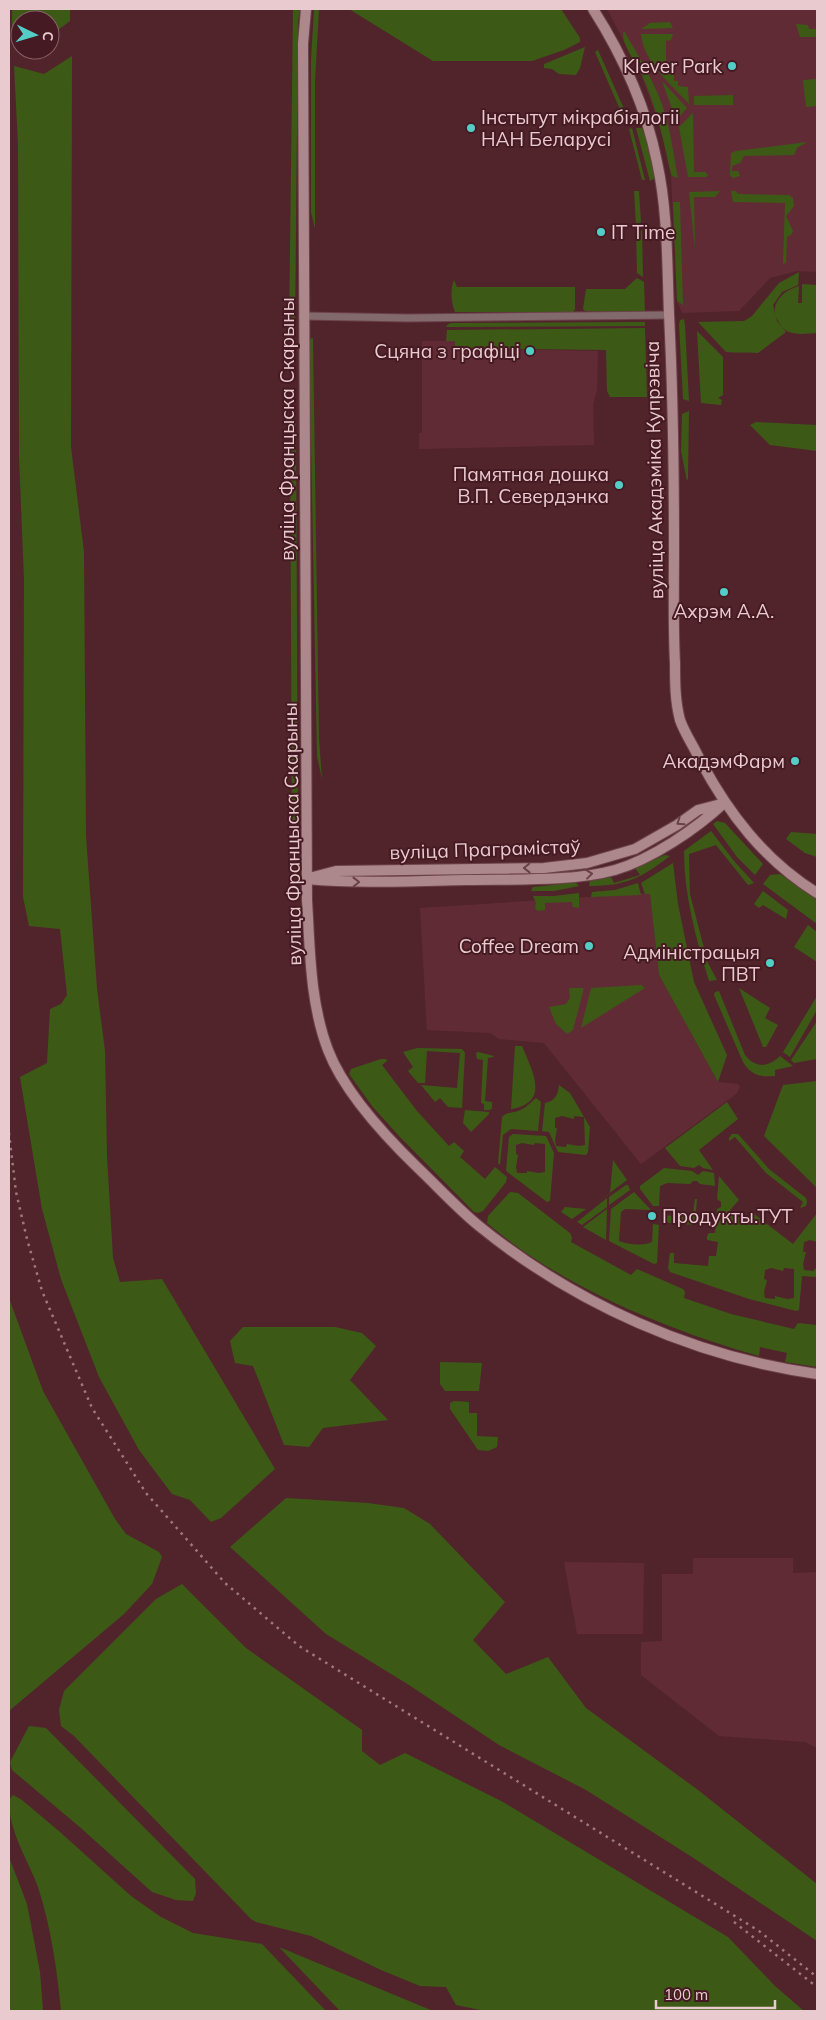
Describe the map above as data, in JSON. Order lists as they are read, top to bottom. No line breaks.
{"streets":{"main road":["вуліца Францыска Скарыны","вуліца Акадэміка Купрэвіча","вуліца Праграмістаў"]},"crossings":[["вуліца Францыска Скарыны","вуліца Праграмістаў"],["вуліца Акадэміка Купрэвіча","вуліца Праграмістаў"]],"places":["Klever Park","Інстытут мікрабіялогіі НАН Беларусі","IT Time","Сцяна з графіці","Памятная дошка В.П. Севердэнка","Ахрэм А.А.","АкадэмФарм","Coffee Dream","Адміністрацыя ПВТ","Продукты.ТУТ"],"scale_bar":"100 m","north":"right"}
